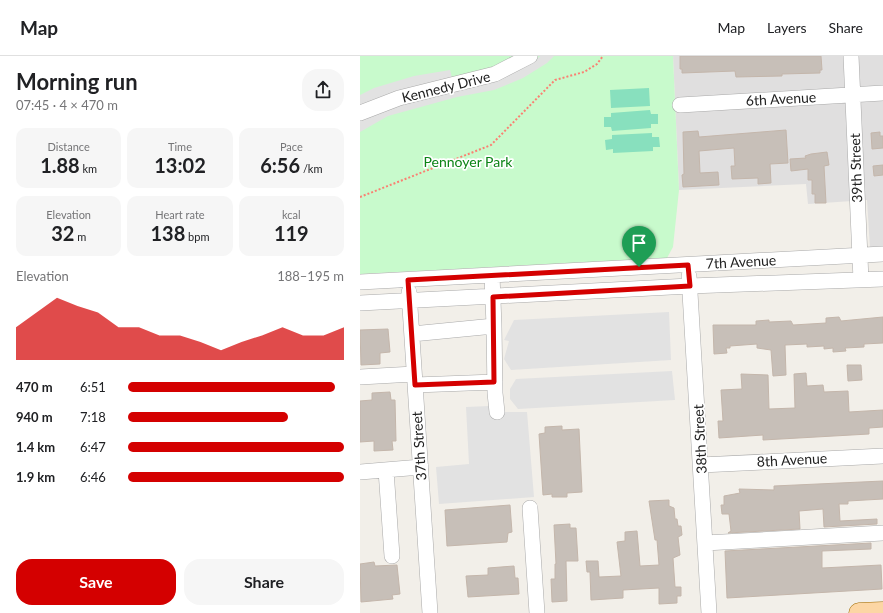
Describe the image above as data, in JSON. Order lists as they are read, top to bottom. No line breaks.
{"streets":{"street":["Kennedy Drive","6th Avenue","39th Street","7th Avenue","38th Street","37th Street","8th Avenue"]},"crossings":[["6th Avenue","39th Street"],["39th Street","7th Avenue"],["7th Avenue","38th Street"],["7th Avenue","37th Street"],["38th Street","8th Avenue"]],"parks":["Pennoyer Park"],"page":{"header":"Map","nav":["Map","Layers","Share"],"heading":["Morning run","07:45 · 4 × 470 m"],"stats":[["Distance","1.88 km"],["Time","13:02"],["Pace","6:56 /km"],["Elevation","32 m"],["Heart rate","138 bpm"],["kcal","119"]],"chart":["Elevation","188–195 m"],"list":[{"name":"470 m","note":"6:51"},{"name":"940 m","note":"7:18"},{"name":"1.4 km","note":"6:47"},{"name":"1.9 km","note":"6:46"}],"buttons":["Save","Share"]}}
